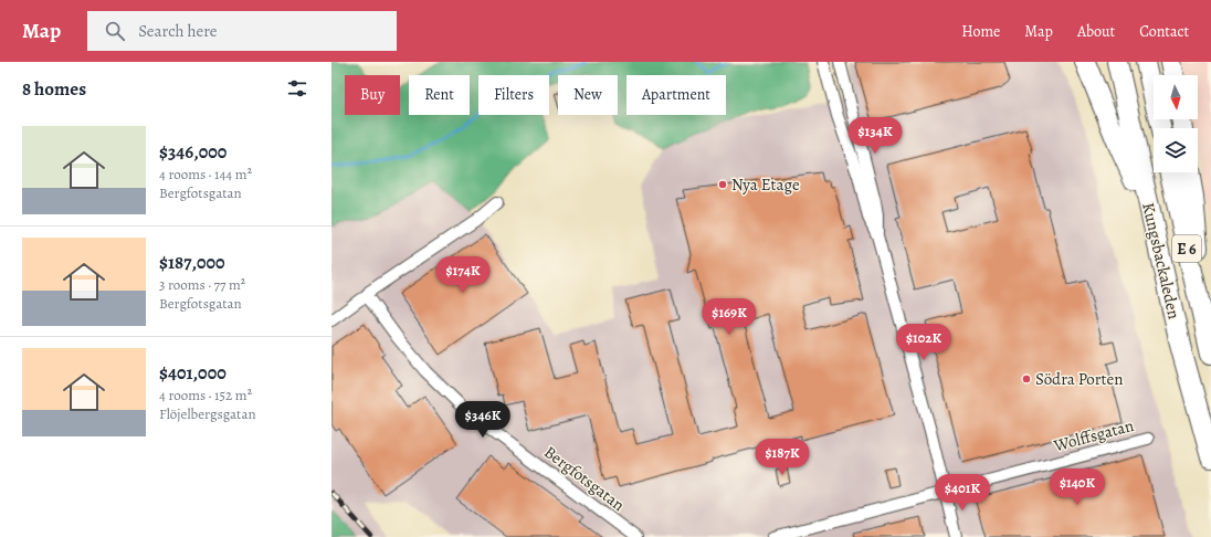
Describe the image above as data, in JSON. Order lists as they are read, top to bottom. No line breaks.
{"streets":{"highway":["E 6","Kungsbackaleden"],"street":["Wolffsgatan","Bergfotsgatan"]},"places":["Nya Etage","Södra Porten"],"north":"bottom","page":{"header":"Map","search":"Search here","nav":["Home","Map","About","Contact"],"heading":"8 homes","chip":["Buy","Rent","Filters","New","Apartment"],"list":[{"name":"$346,000","note":"4 rooms · 144 m² · Bergfotsgatan"},{"name":"$187,000","note":"3 rooms · 77 m² · Bergfotsgatan"},{"name":"$401,000","note":"4 rooms · 152 m² · Flöjelbergsgatan"}],"price":["$134K","$174K","$169K","$102K","$346K","$187K","$140K","$401K"]}}
